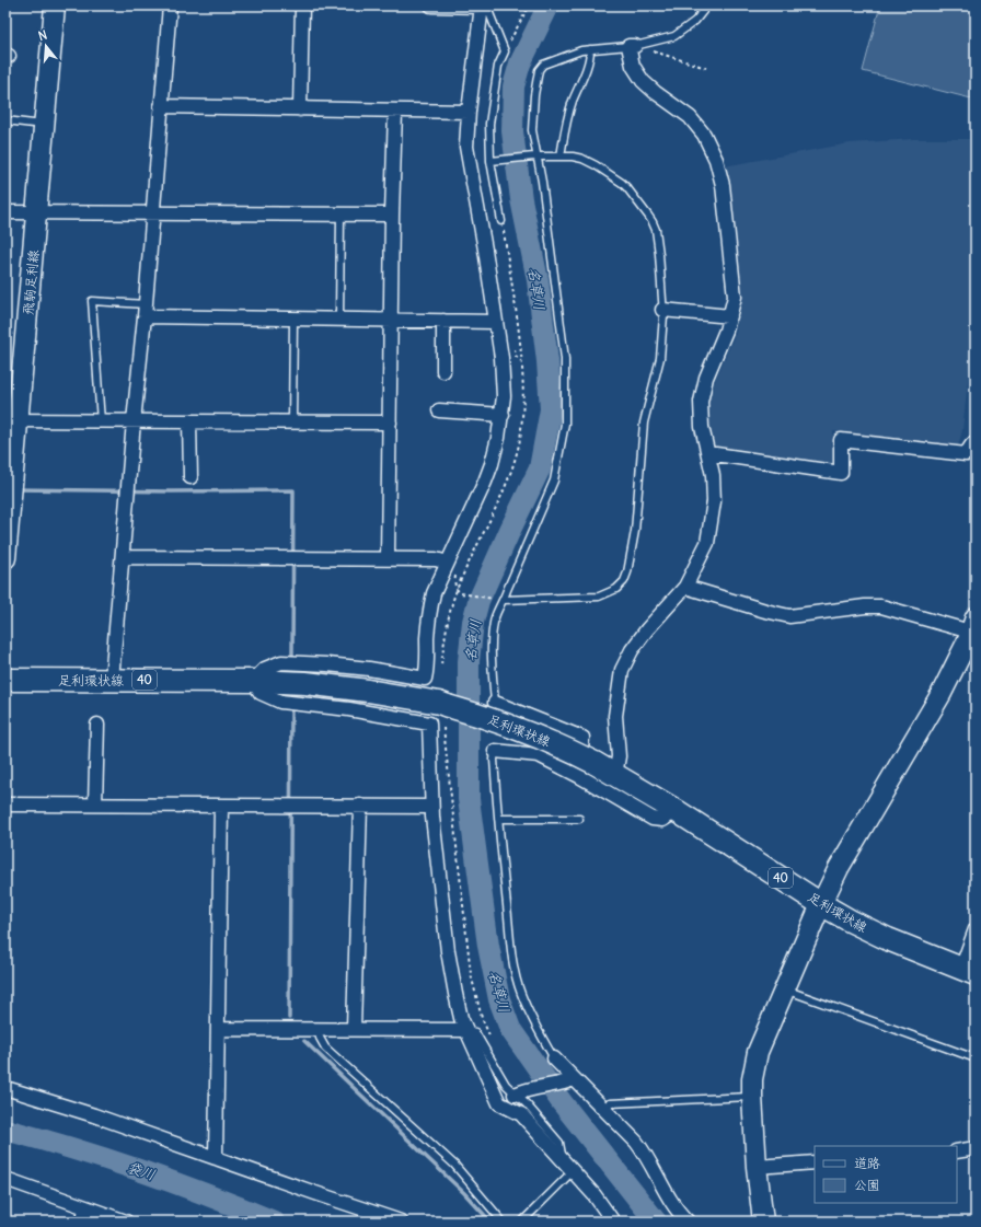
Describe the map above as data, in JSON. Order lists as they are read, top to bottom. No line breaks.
{"streets":{"main road":["足利環状線","40"],"street":["飛駒足利線"]},"water":["名草川","袋川"],"legend":["道路","公園"],"north":"top"}
